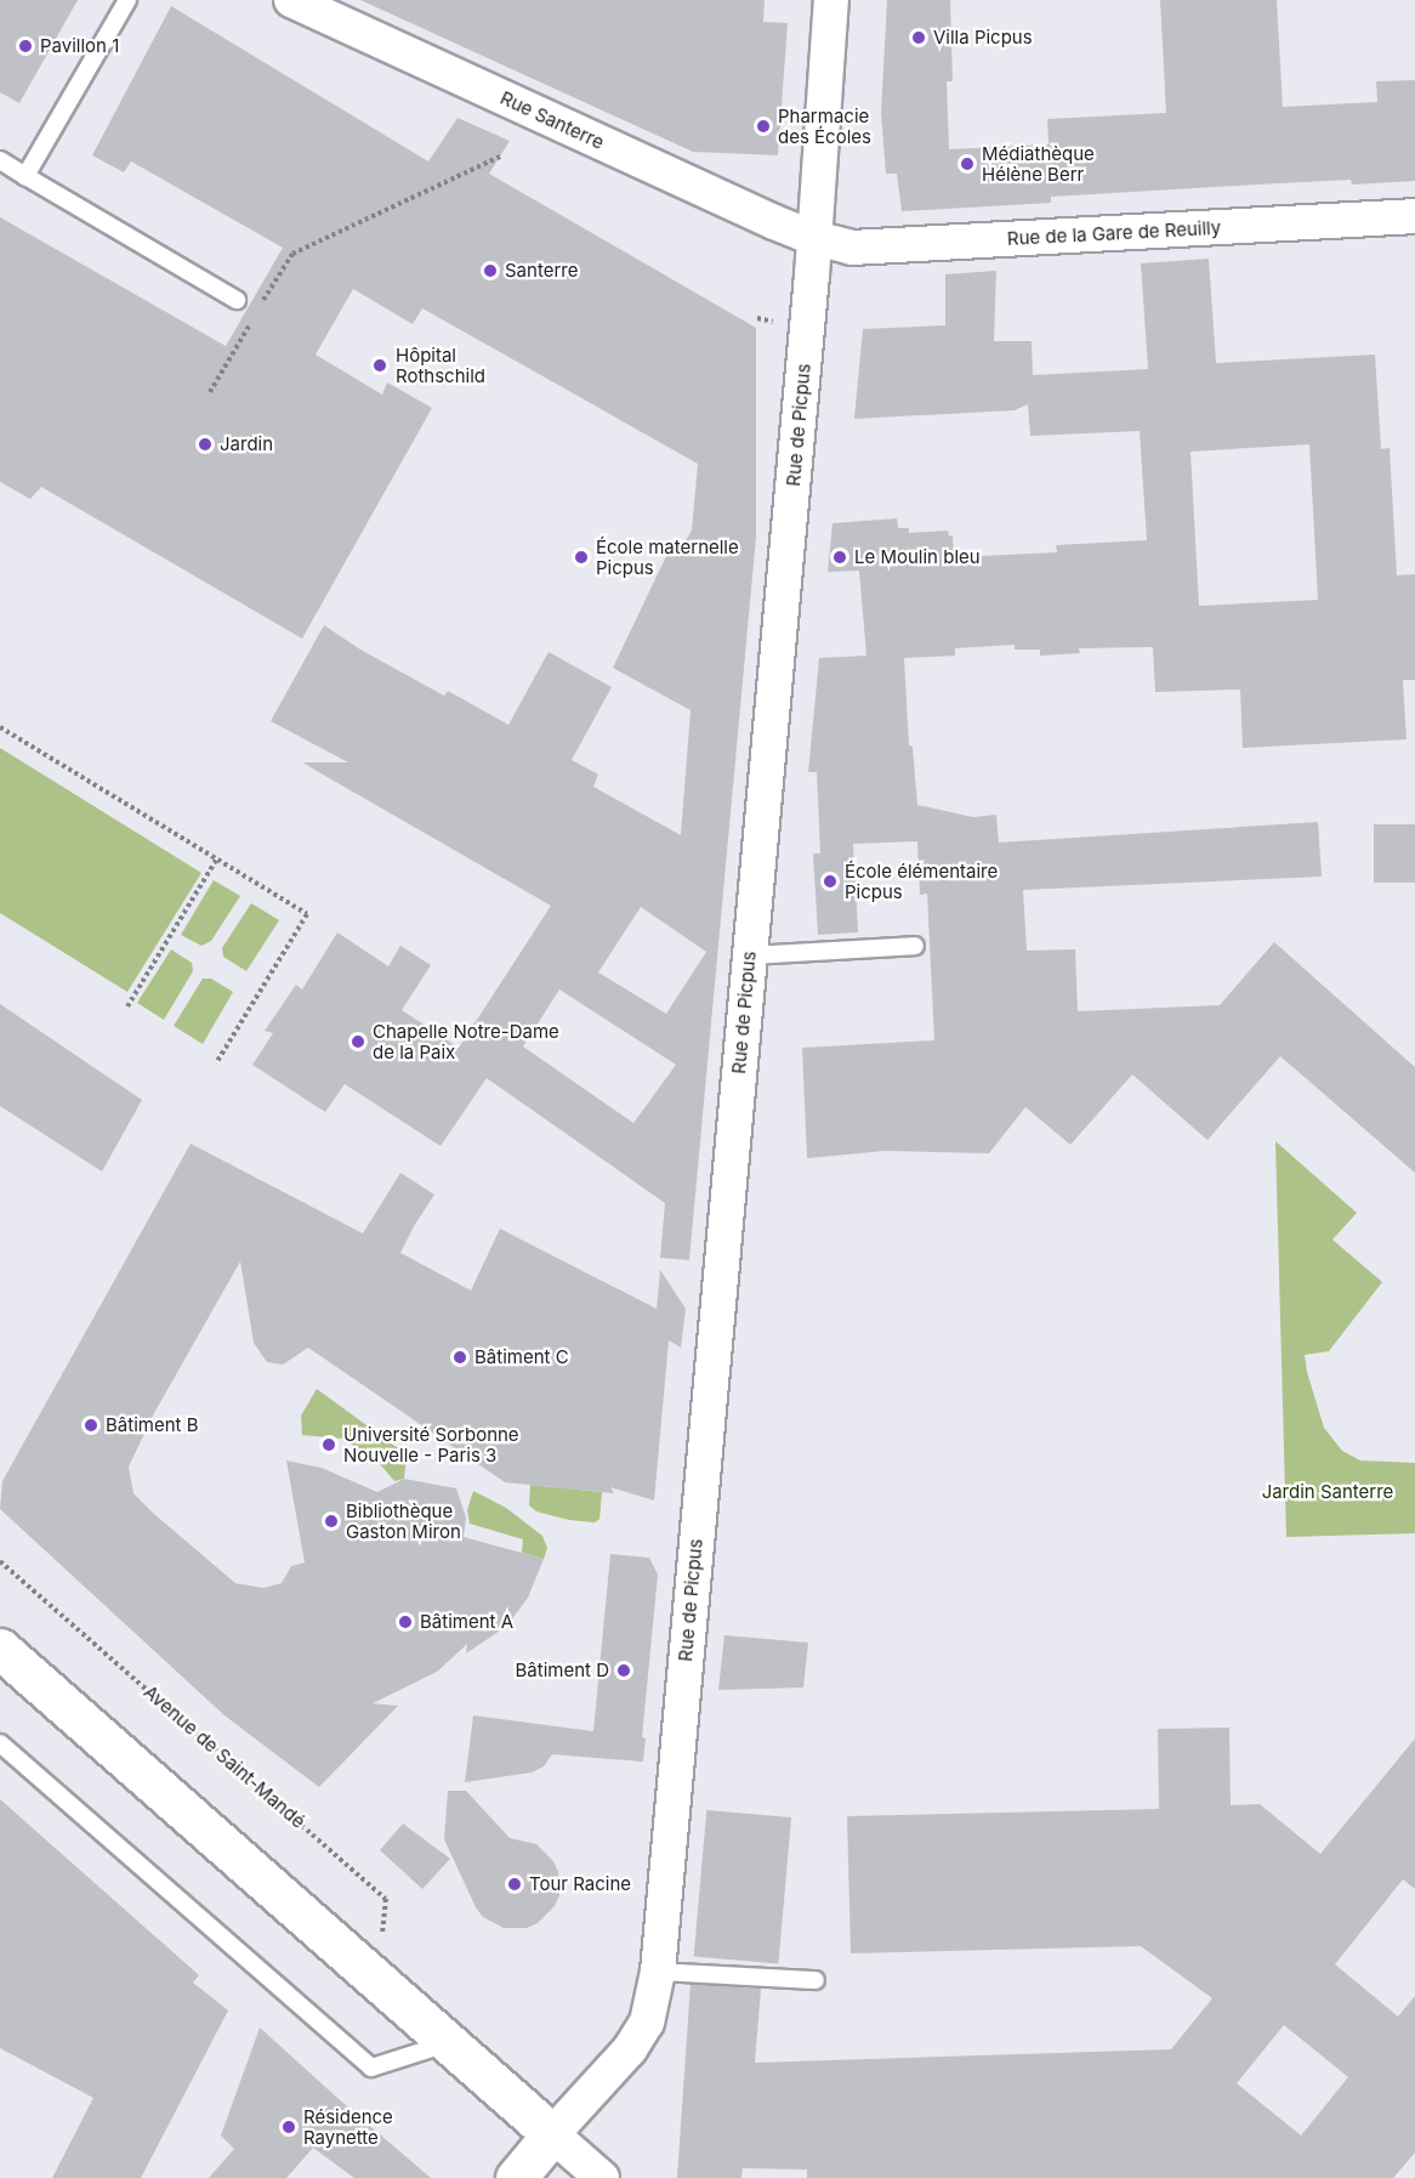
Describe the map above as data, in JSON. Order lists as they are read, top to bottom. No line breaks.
{"streets":{"street":["Rue Santerre","Rue de la Gare de Reuilly","Rue de Picpus"],"path":["Avenue de Saint-Mandé"]},"crossings":[["Rue Santerre","Rue de la Gare de Reuilly"],["Rue Santerre","Rue de Picpus"],["Rue de la Gare de Reuilly","Rue de Picpus"]],"parks":["Jardin Santerre"],"places":["Villa Picpus","Pavillon 1","Pharmacie des Écoles","Médiathèque Hélène Berr","Santerre","Hôpital Rothschild","Jardin","École maternelle Picpus","Le Moulin bleu","École élémentaire Picpus","Chapelle Notre-Dame de la Paix","Bâtiment C","Bâtiment B","Université Sorbonne Nouvelle - Paris 3","Bibliothèque Gaston Miron","Bâtiment A","Bâtiment D","Tour Racine","Résidence Raynette"]}
